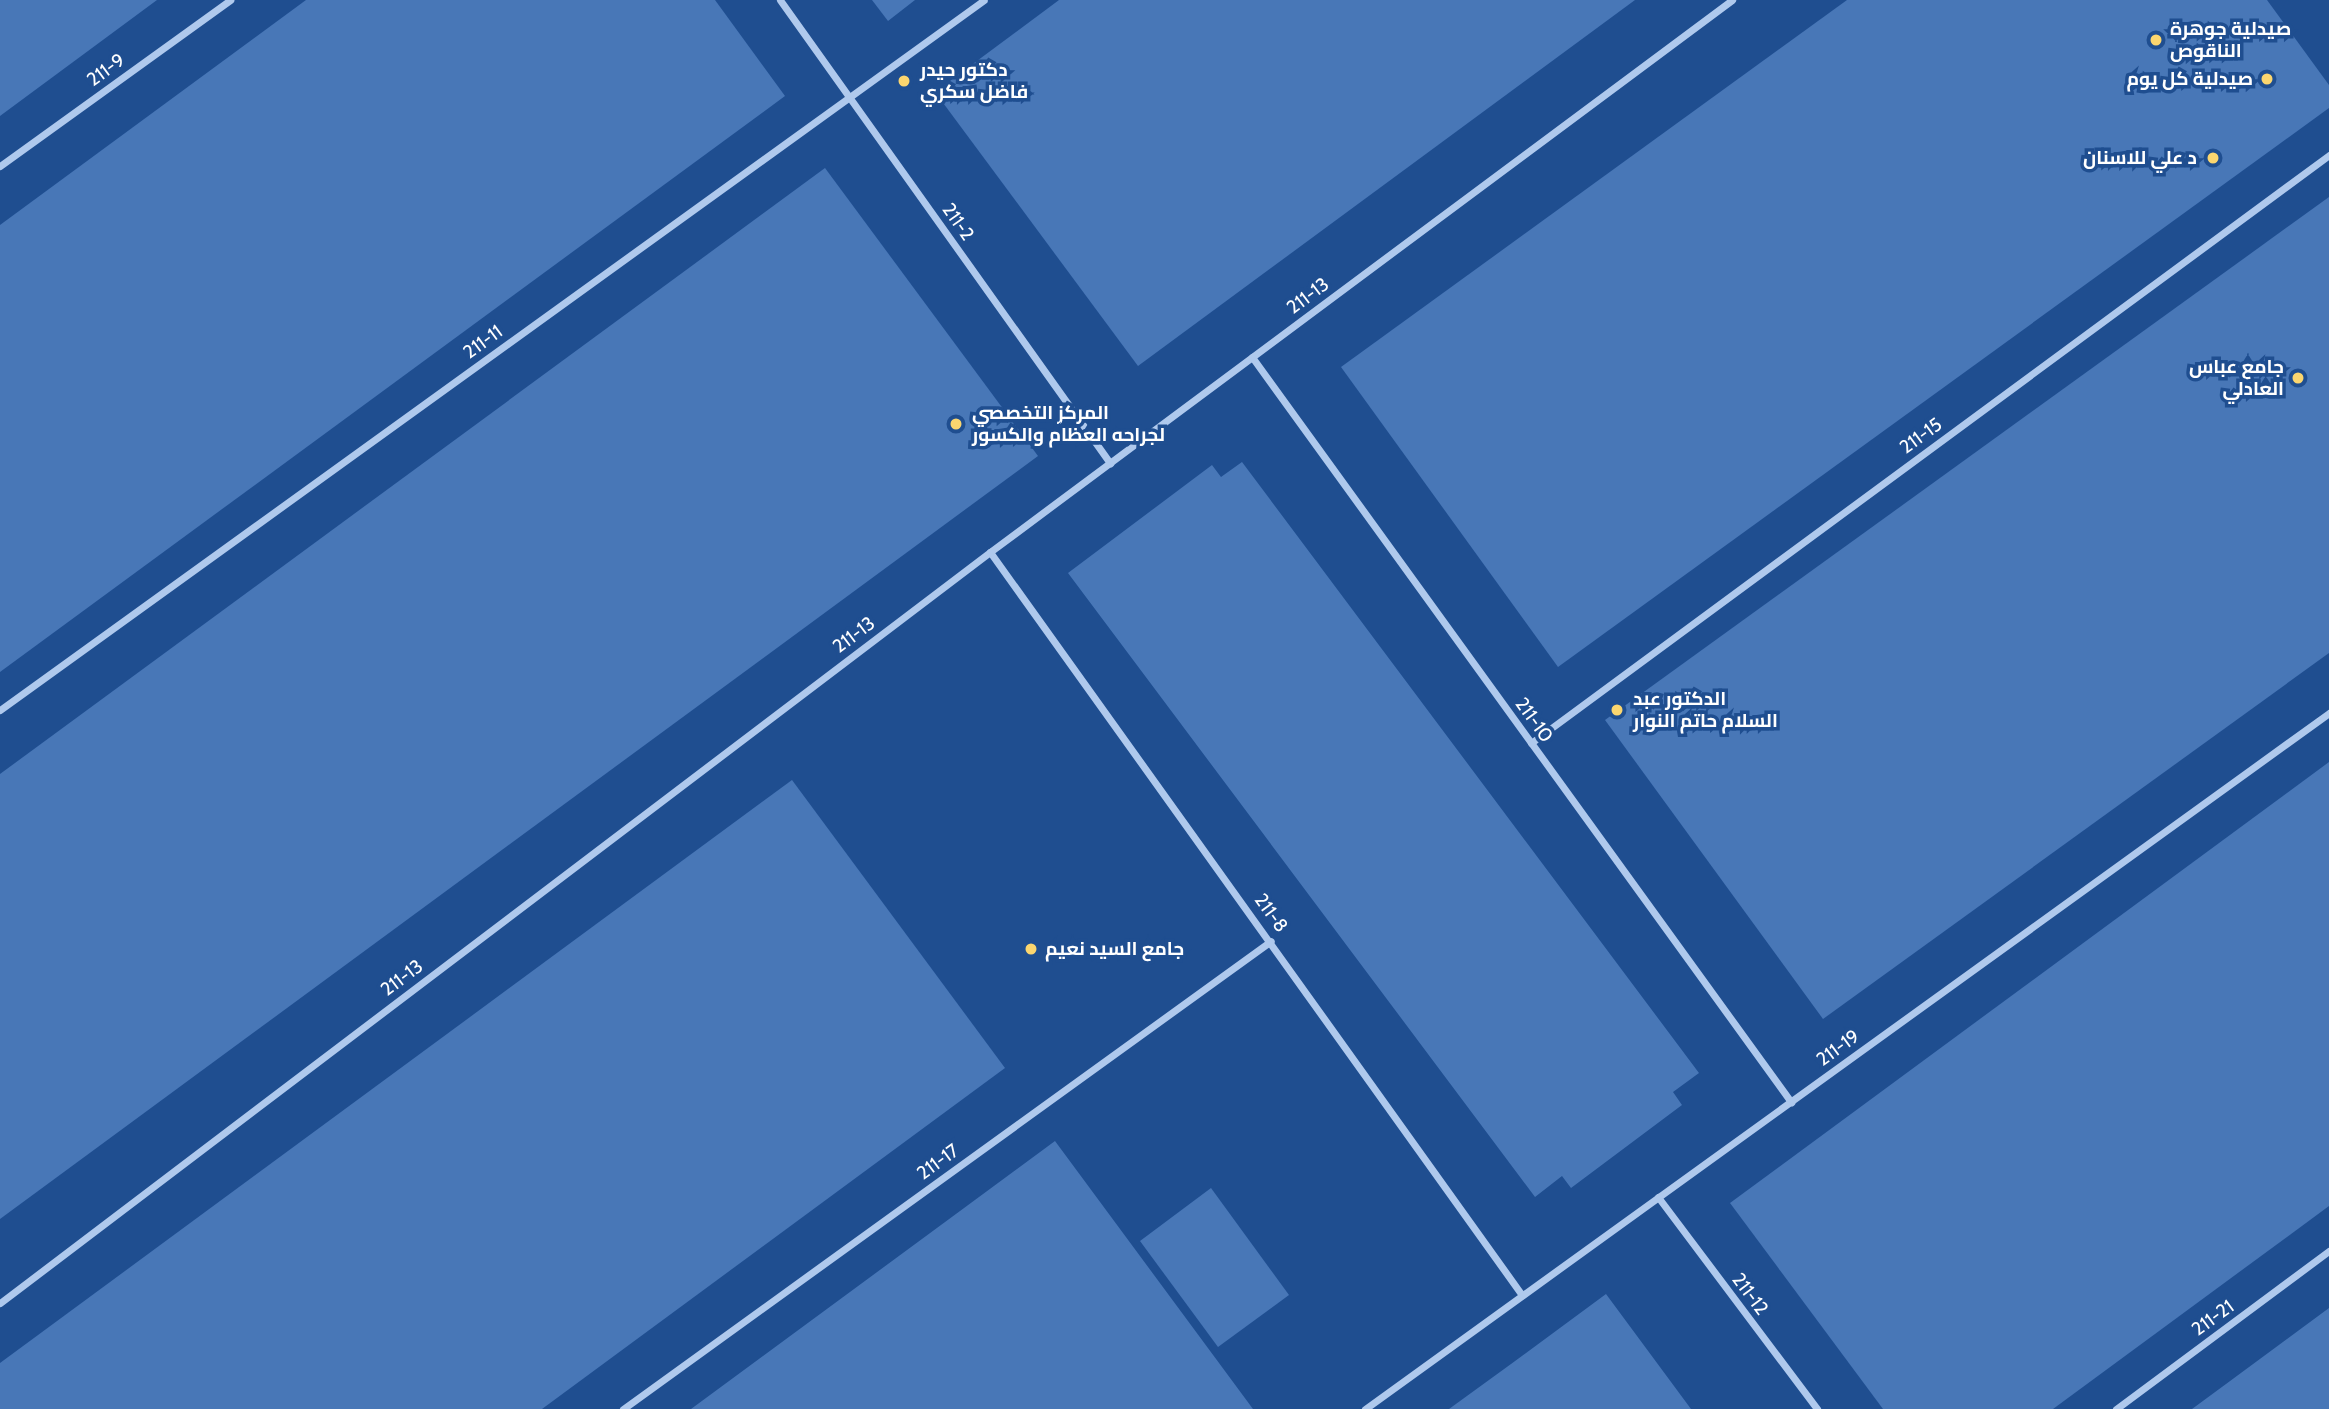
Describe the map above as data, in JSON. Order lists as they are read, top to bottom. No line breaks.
{"streets":{"street":["211-9","211-2","211-13","211-11","211-15","211-10","211-8","211-19","211-17","211-12","211-21"]},"crossings":[["211-2","211-13"],["211-2","211-11"],["211-13","211-10"],["211-13","211-8"],["211-15","211-10"],["211-10","211-19"],["211-8","211-19"],["211-8","211-17"],["211-19","211-12"]],"places":["صيدلية جوهرة الناقوص","صيدلية كل يوم","دكتور حيدر فاضل سكري","د علي للاسنان","جامع عباس العادلي","المركز التخصصي لجراحه العظام والكسور","الدكتور عبد السلام حاتم النوار","جامع السید نعیم"]}
